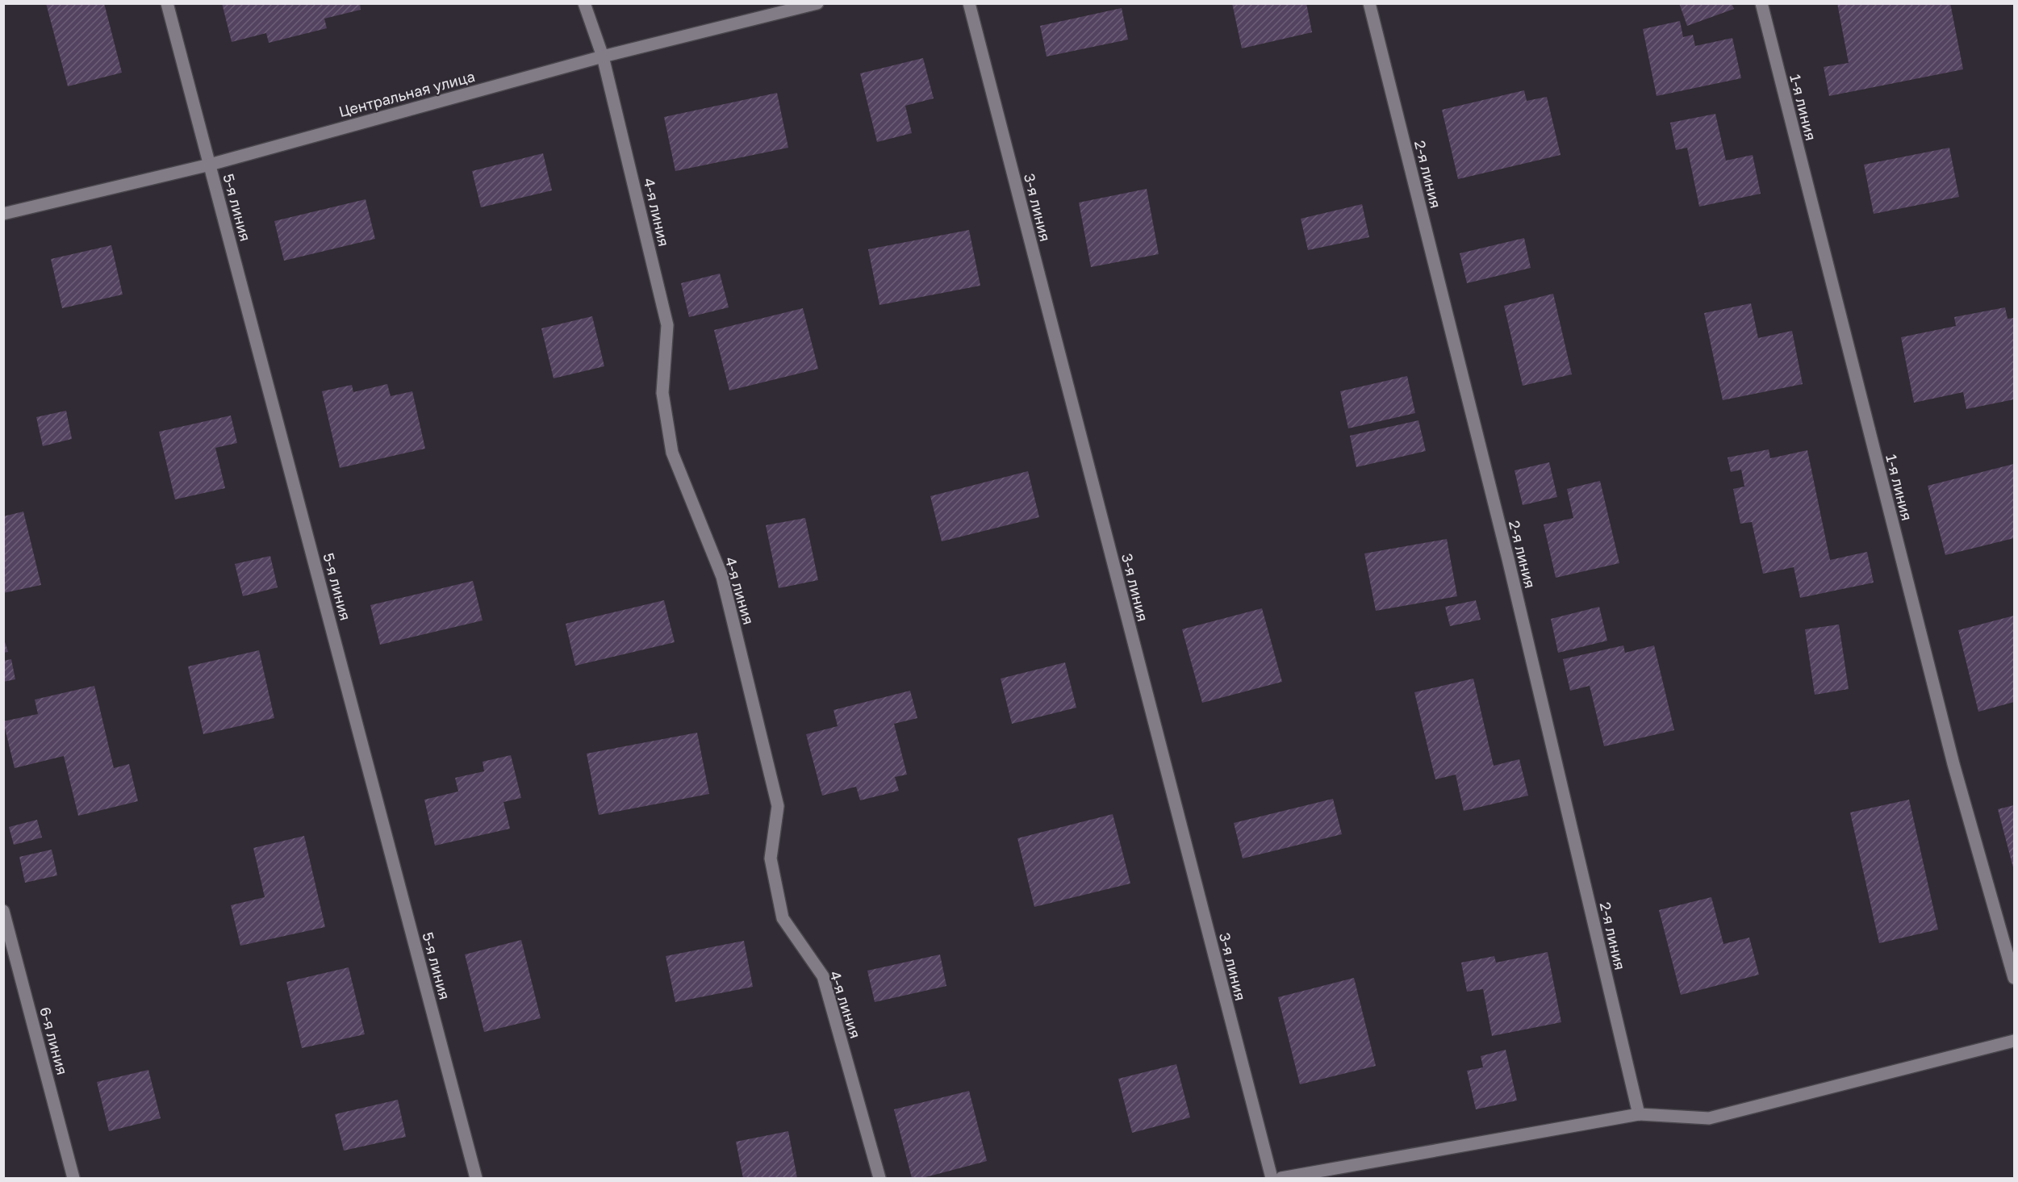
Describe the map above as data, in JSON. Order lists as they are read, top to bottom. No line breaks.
{"streets":{"street":["Центральная улица","1-я линия","2-я линия","5-я линия","3-я линия","4-я линия","6-я линия"]},"crossings":[["Центральная улица","5-я линия"],["Центральная улица","4-я линия"]]}
